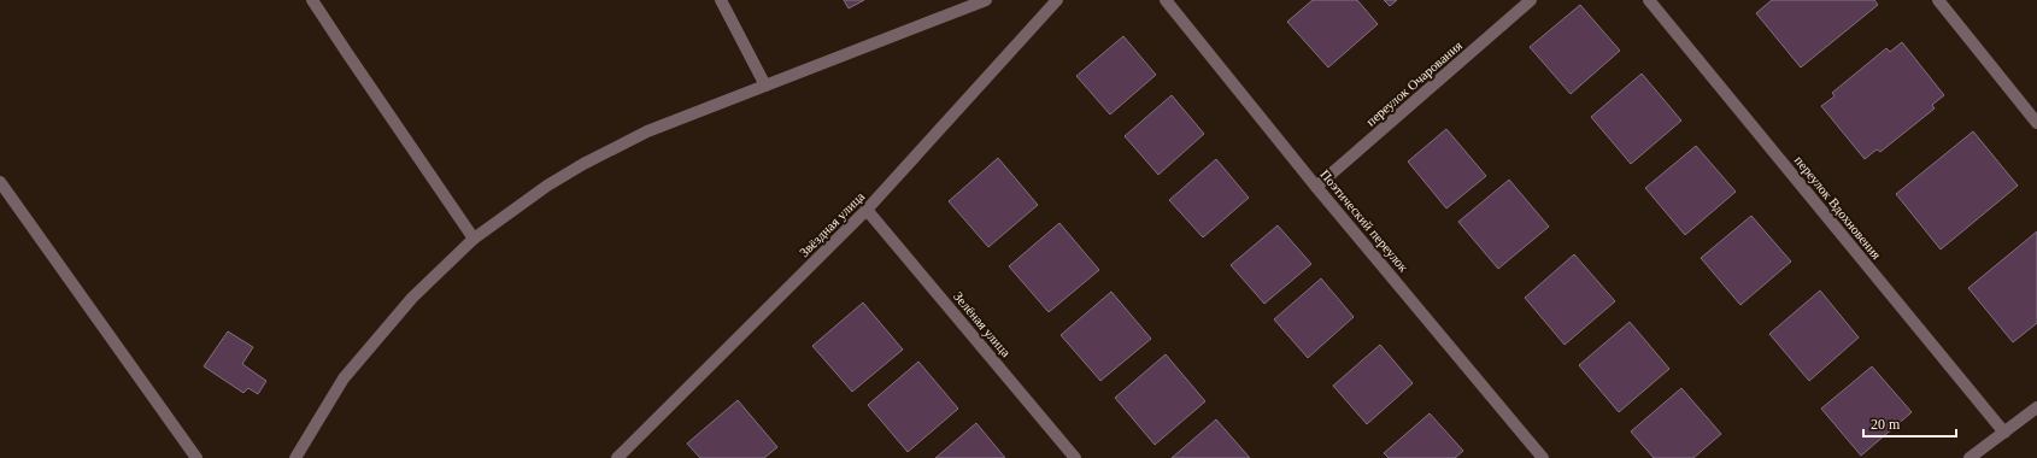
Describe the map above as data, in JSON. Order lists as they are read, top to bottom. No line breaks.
{"streets":{"street":["переулок Очарования","переулок Вдохновения","Поэтический переулок","Звёздная улица","Зелёная улица"]},"crossings":[["переулок Очарования","Поэтический переулок"],["Звёздная улица","Зелёная улица"]],"scale_bar":"20 m"}
